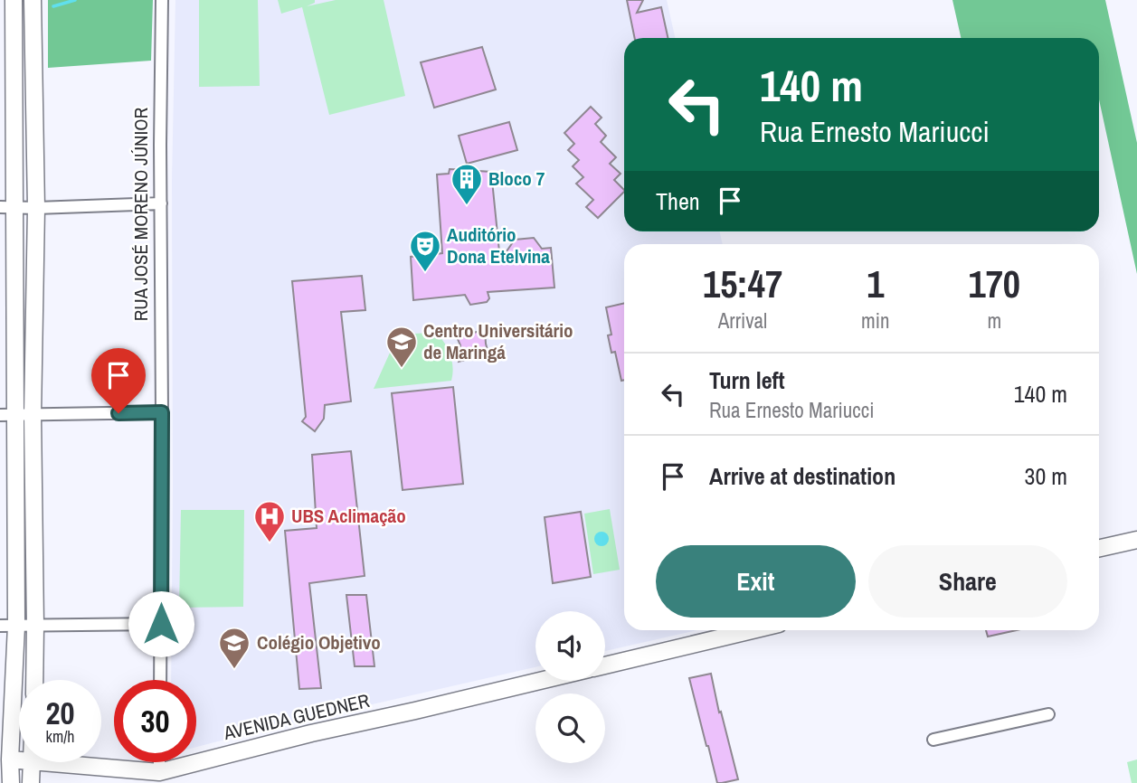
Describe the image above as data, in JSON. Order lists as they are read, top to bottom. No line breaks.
{"streets":{"main road":["AVENIDA GUEDNER"],"street":["RUA JOSÉ MORENO JÚNIOR"]},"places":{"building":["Bloco 7"],"theatre":["Auditório Dona Etelvina"],"school or university":["Centro Universitário de Maringá","Colégio Objetivo"],"hospital":["UBS Aclimação"]},"page":{"turn":["140 m","Rua Ernesto Mariucci"],"then":"Then","eta":["15:47","Arrival","1","min","170","m"],"list":[{"name":"Turn left","note":"Rua Ernesto Mariucci","value":"140 m"},{"name":"Arrive at destination","value":"30 m"}],"buttons":["Exit","Share"],"speed":"20 km/h","limit":"30"}}
